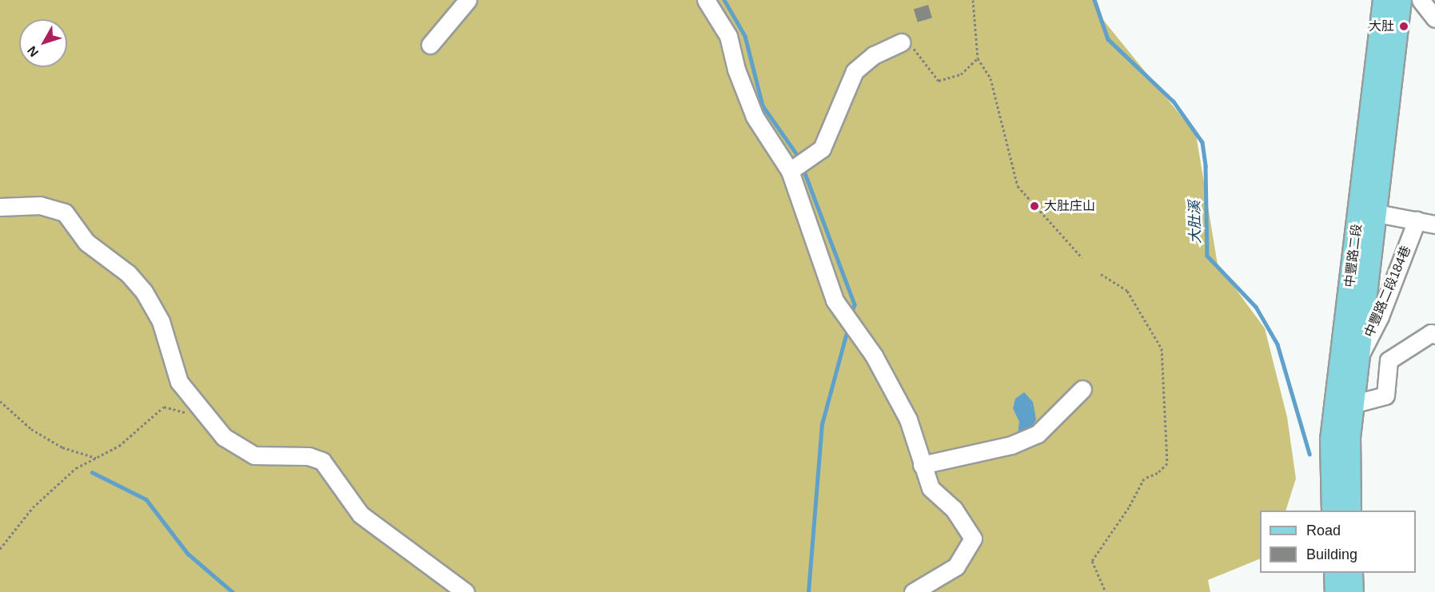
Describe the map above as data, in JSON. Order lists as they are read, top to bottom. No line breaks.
{"streets":{"main road":["中豐路二段"],"street":["中豐路二段184巷"]},"crossings":[["中豐路二段","中豐路二段184巷"]],"water":["大肚溪"],"places":["大肚","大肚庄山"],"legend":["Road","Building"],"north":"bottom left"}
